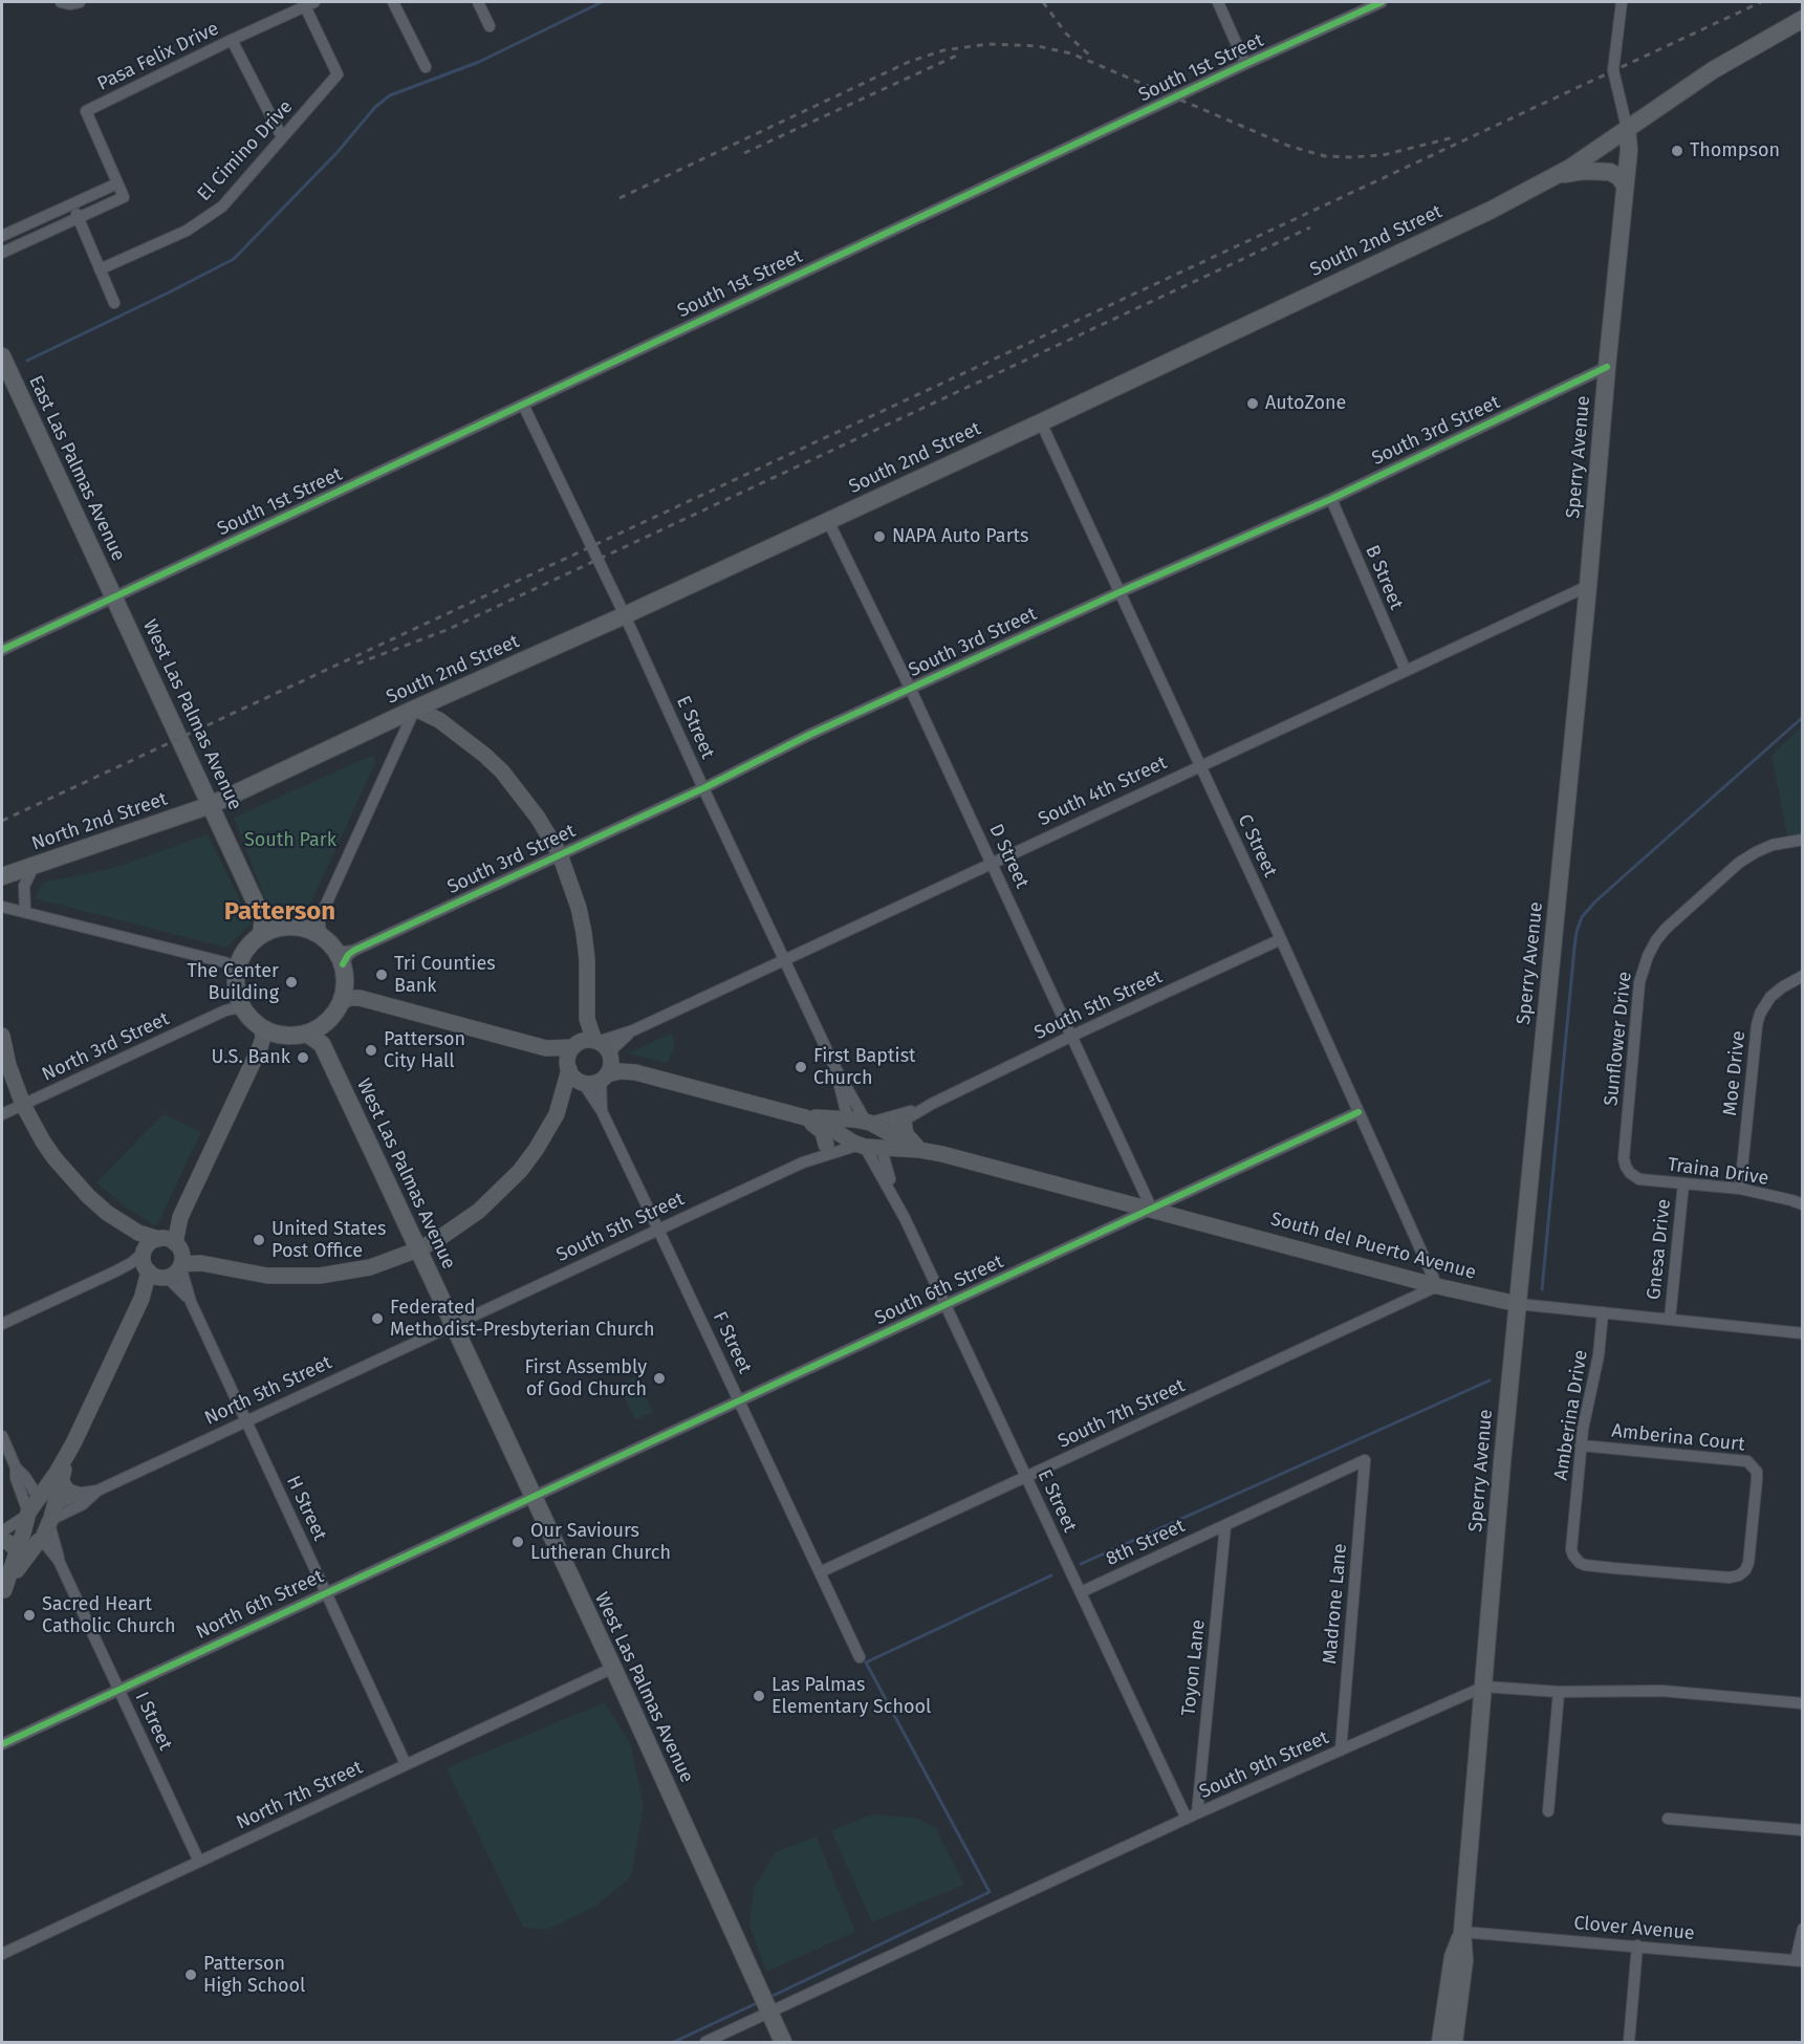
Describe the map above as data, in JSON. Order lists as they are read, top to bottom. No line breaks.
{"streets":{"main road":["South 2nd Street","Sperry Avenue","East Las Palmas Avenue","West Las Palmas Avenue","North 2nd Street"],"street":["Pasa Felix Drive","South 1st Street","El Cimino Drive","South 3rd Street","B Street","E Street","South 4th Street","C Street","D Street","South 5th Street","Sunflower Drive","North 3rd Street","Moe Drive","Traina Drive","South del Puerto Avenue","Gnesa Drive","South 6th Street","F Street","North 5th Street","South 7th Street","Amberina Drive","Amberina Court","H Street","8th Street","Madrone Lane","North 6th Street","Toyon Lane","I Street","South 9th Street","North 7th Street","Clover Avenue"]},"crossings":[["Pasa Felix Drive","El Cimino Drive"],["South 1st Street","East Las Palmas Avenue"],["South 1st Street","West Las Palmas Avenue"],["South 1st Street","E Street"],["South 2nd Street","Sperry Avenue"],["South 2nd Street","West Las Palmas Avenue"],["South 2nd Street","E Street"],["South 2nd Street","North 2nd Street"],["South 2nd Street","C Street"],["South 2nd Street","D Street"],["South 3rd Street","Sperry Avenue"],["South 3rd Street","B Street"],["South 3rd Street","West Las Palmas Avenue"],["South 3rd Street","E Street"],["South 3rd Street","C Street"],["South 3rd Street","D Street"],["South 3rd Street","North 3rd Street"],["Sperry Avenue","South 4th Street"],["Sperry Avenue","South del Puerto Avenue"],["Sperry Avenue","South 9th Street"],["Sperry Avenue","Clover Avenue"],["East Las Palmas Avenue","West Las Palmas Avenue"],["B Street","South 4th Street"],["West Las Palmas Avenue","North 2nd Street"],["West Las Palmas Avenue","South 5th Street"],["West Las Palmas Avenue","North 3rd Street"],["West Las Palmas Avenue","South 6th Street"],["West Las Palmas Avenue","North 5th Street"],["West Las Palmas Avenue","North 6th Street"],["West Las Palmas Avenue","South 9th Street"],["West Las Palmas Avenue","North 7th Street"],["E Street","South 4th Street"],["E Street","South 5th Street"],["E Street","South del Puerto Avenue"],["E Street","South 6th Street"],["E Street","South 7th Street"],["E Street","8th Street"],["E Street","Toyon Lane"],["E Street","South 9th Street"],["South 4th Street","C Street"],["South 4th Street","D Street"],["South 4th Street","South del Puerto Avenue"],["South 4th Street","F Street"],["C Street","South 5th Street"],["C Street","South del Puerto Avenue"],["C Street","South 6th Street"],["C Street","South 7th Street"],["D Street","South 5th Street"],["D Street","South del Puerto Avenue"],["D Street","South 6th Street"],["South 5th Street","South del Puerto Avenue"],["South 5th Street","F Street"],["South 5th Street","North 5th Street"],["Sunflower Drive","Traina Drive"],["Moe Drive","Traina Drive"],["Traina Drive","Gnesa Drive"],["South del Puerto Avenue","Gnesa Drive"],["South del Puerto Avenue","South 6th Street"],["South del Puerto Avenue","F Street"],["South del Puerto Avenue","South 7th Street"],["South del Puerto Avenue","Amberina Drive"],["South 6th Street","F Street"],["South 6th Street","North 6th Street"],["F Street","South 7th Street"],["North 5th Street","H Street"],["North 5th Street","I Street"],["Amberina Drive","Amberina Court"],["H Street","North 6th Street"],["H Street","North 7th Street"],["8th Street","Madrone Lane"],["8th Street","Toyon Lane"],["Madrone Lane","South 9th Street"],["North 6th Street","I Street"],["Toyon Lane","South 9th Street"],["I Street","North 7th Street"]],"districts":["Patterson"],"parks":["South Park"],"places":["Thompson","AutoZone","NAPA Auto Parts","Tri Counties Bank","The Center Building","Patterson City Hall","U.S. Bank","First Baptist Church","United States Post Office","Federated Methodist-Presbyterian Church","First Assembly of God Church","Our Saviours Lutheran Church","Sacred Heart Catholic Church","Las Palmas Elementary School","Patterson High School"]}
